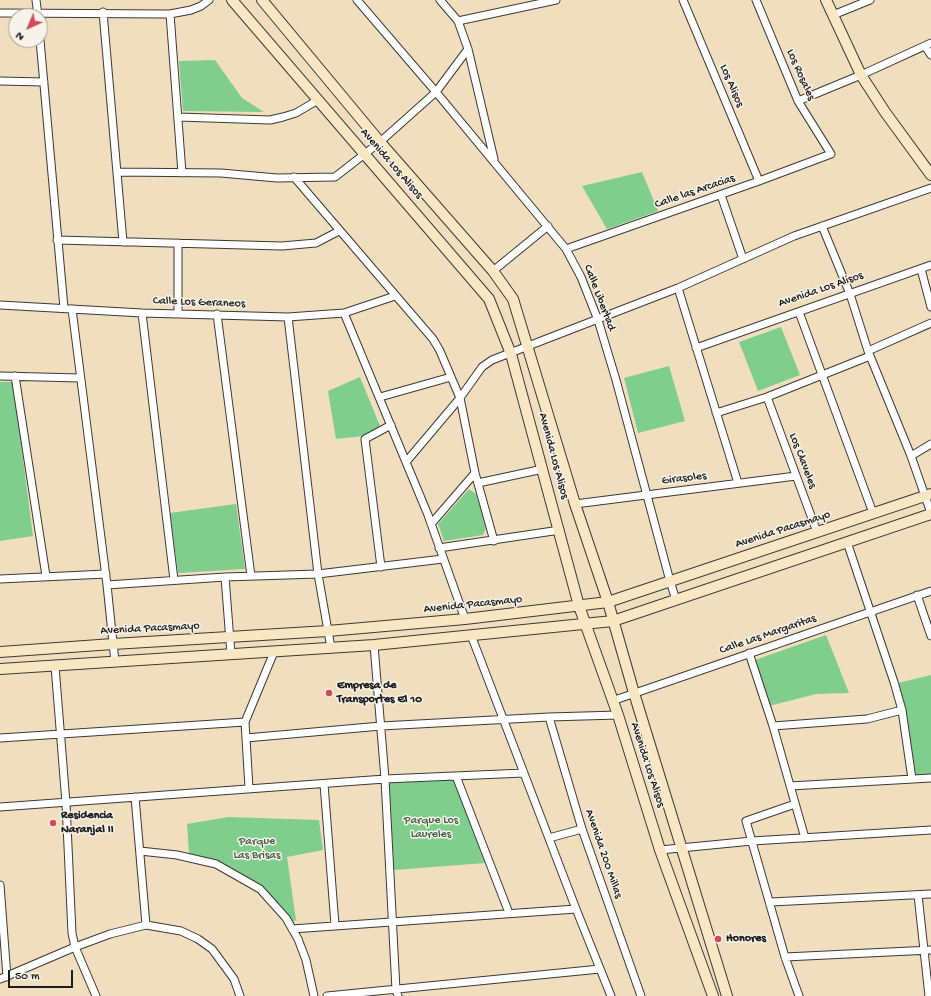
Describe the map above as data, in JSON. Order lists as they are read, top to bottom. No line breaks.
{"streets":{"street":["Los Rosales","Los Alisos","Avenida Los Alisos","Calle las Arcacias","Calle Libertad","Calle Los Geraneos","Los Claveles","Girasoles","Avenida Pacasmayo","Calle Las Margaritas","Avenida 200 Millas"]},"crossings":[["Los Rosales","Calle las Arcacias"],["Los Alisos","Calle las Arcacias"],["Avenida Los Alisos","Girasoles"],["Avenida Los Alisos","Avenida Pacasmayo"],["Avenida Los Alisos","Calle Las Margaritas"],["Calle las Arcacias","Calle Libertad"],["Calle Libertad","Girasoles"],["Calle Libertad","Avenida Pacasmayo"],["Los Claveles","Girasoles"],["Los Claveles","Avenida Pacasmayo"]],"parks":["Parque Los Laureles","Parque Las Brisas"],"places":["Empresa de Transportes El 10","Residencia Naranjal II","Honores"],"scale_bar":"50 m","north":"bottom left"}
